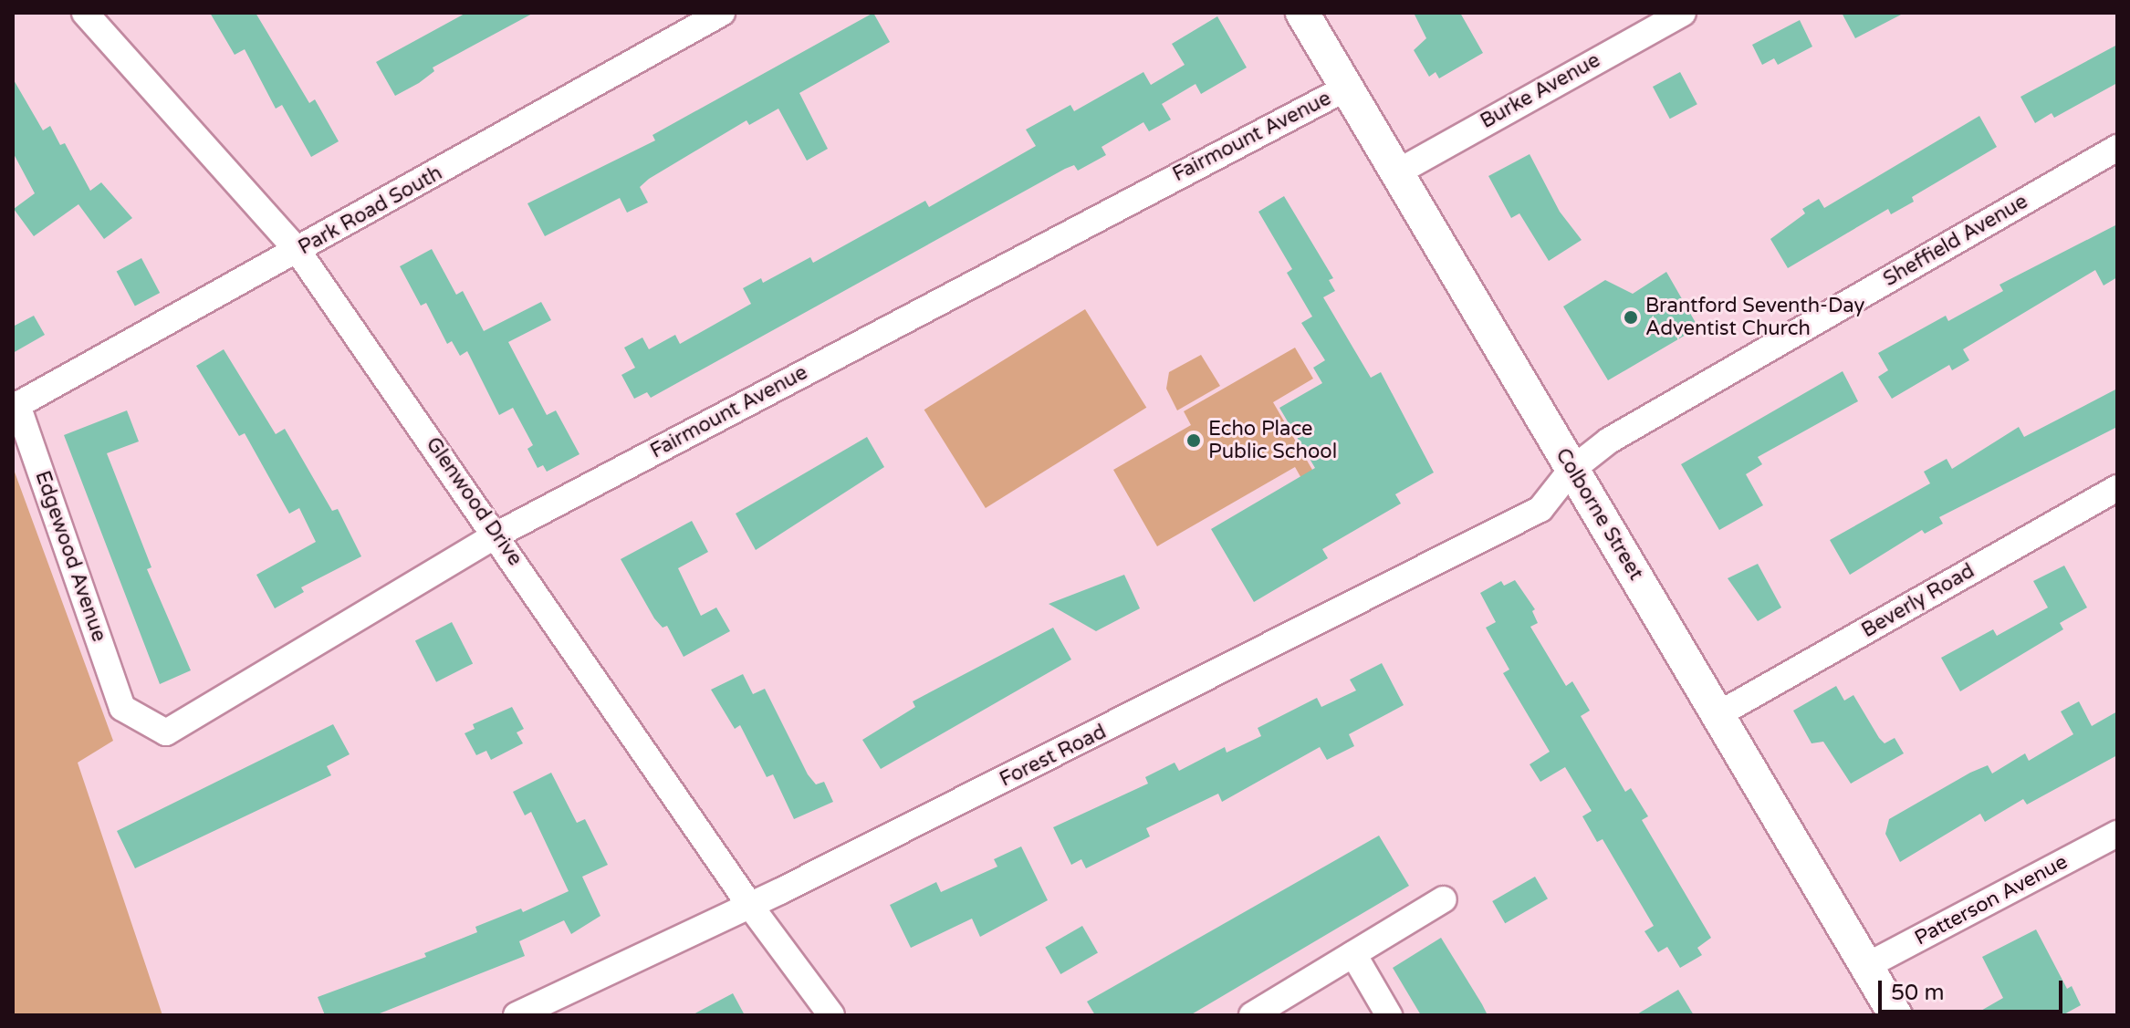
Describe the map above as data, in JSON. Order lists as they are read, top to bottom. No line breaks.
{"streets":{"main road":["Colborne Street"],"street":["Burke Avenue","Fairmount Avenue","Park Road South","Sheffield Avenue","Glenwood Drive","Edgewood Avenue","Beverly Road","Forest Road","Patterson Avenue"]},"crossings":[["Burke Avenue","Colborne Street"],["Fairmount Avenue","Glenwood Drive"],["Fairmount Avenue","Colborne Street"],["Fairmount Avenue","Edgewood Avenue"],["Park Road South","Glenwood Drive"],["Park Road South","Edgewood Avenue"],["Sheffield Avenue","Colborne Street"],["Sheffield Avenue","Forest Road"],["Glenwood Drive","Forest Road"],["Colborne Street","Beverly Road"],["Colborne Street","Forest Road"],["Colborne Street","Patterson Avenue"]],"places":["Brantford Seventh-Day Adventist Church","Echo Place Public School"],"scale_bar":"50 m"}
